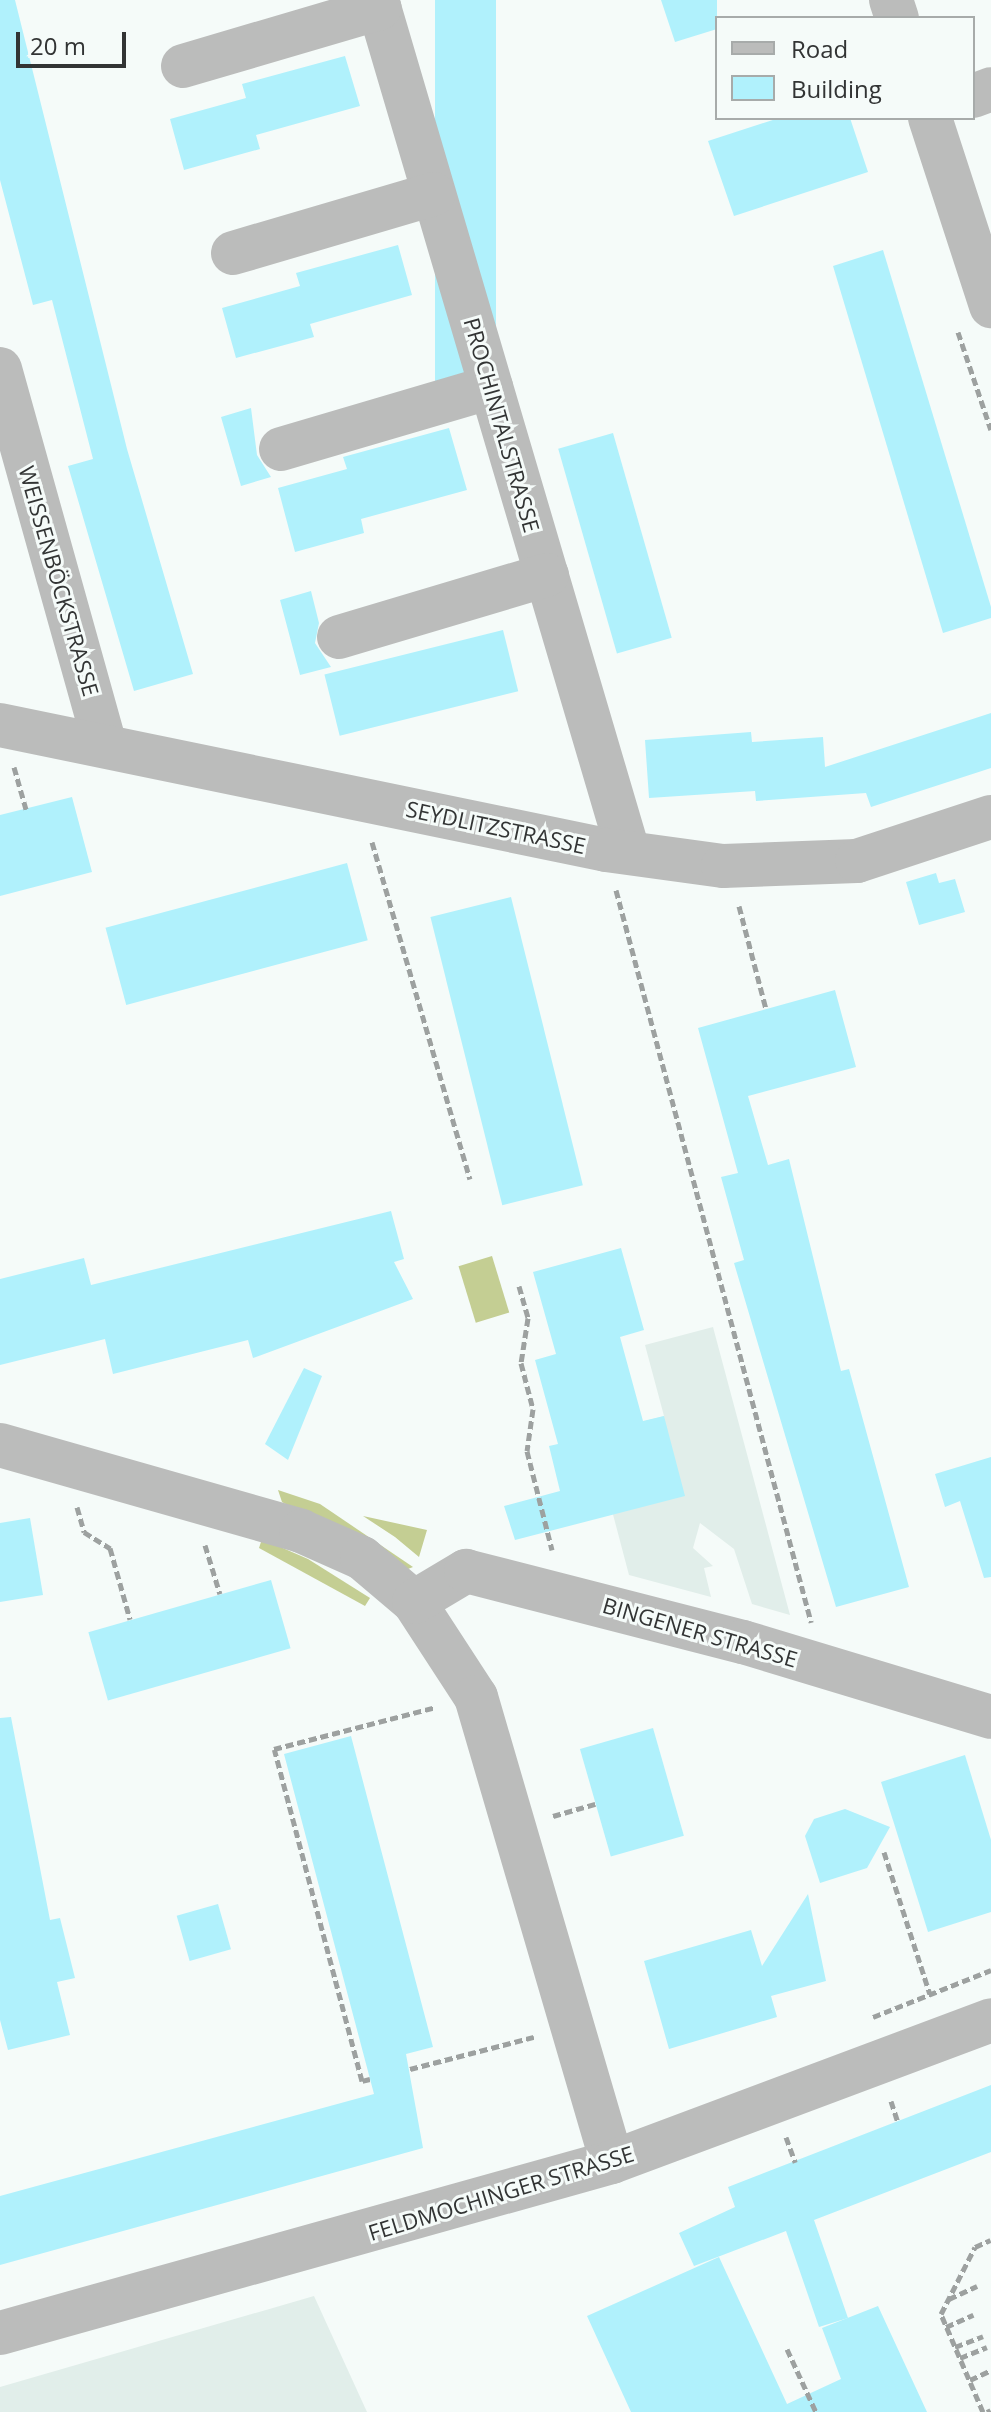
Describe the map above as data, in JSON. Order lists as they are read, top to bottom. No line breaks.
{"streets":{"street":["PROCHINTALSTRASSE","WEISSENBÖCKSTRASSE","SEYDLITZSTRASSE","BINGENER STRASSE","FELDMOCHINGER STRASSE"]},"crossings":[["PROCHINTALSTRASSE","SEYDLITZSTRASSE"],["WEISSENBÖCKSTRASSE","SEYDLITZSTRASSE"]],"legend":["Road","Building"],"scale_bar":"20 m"}
